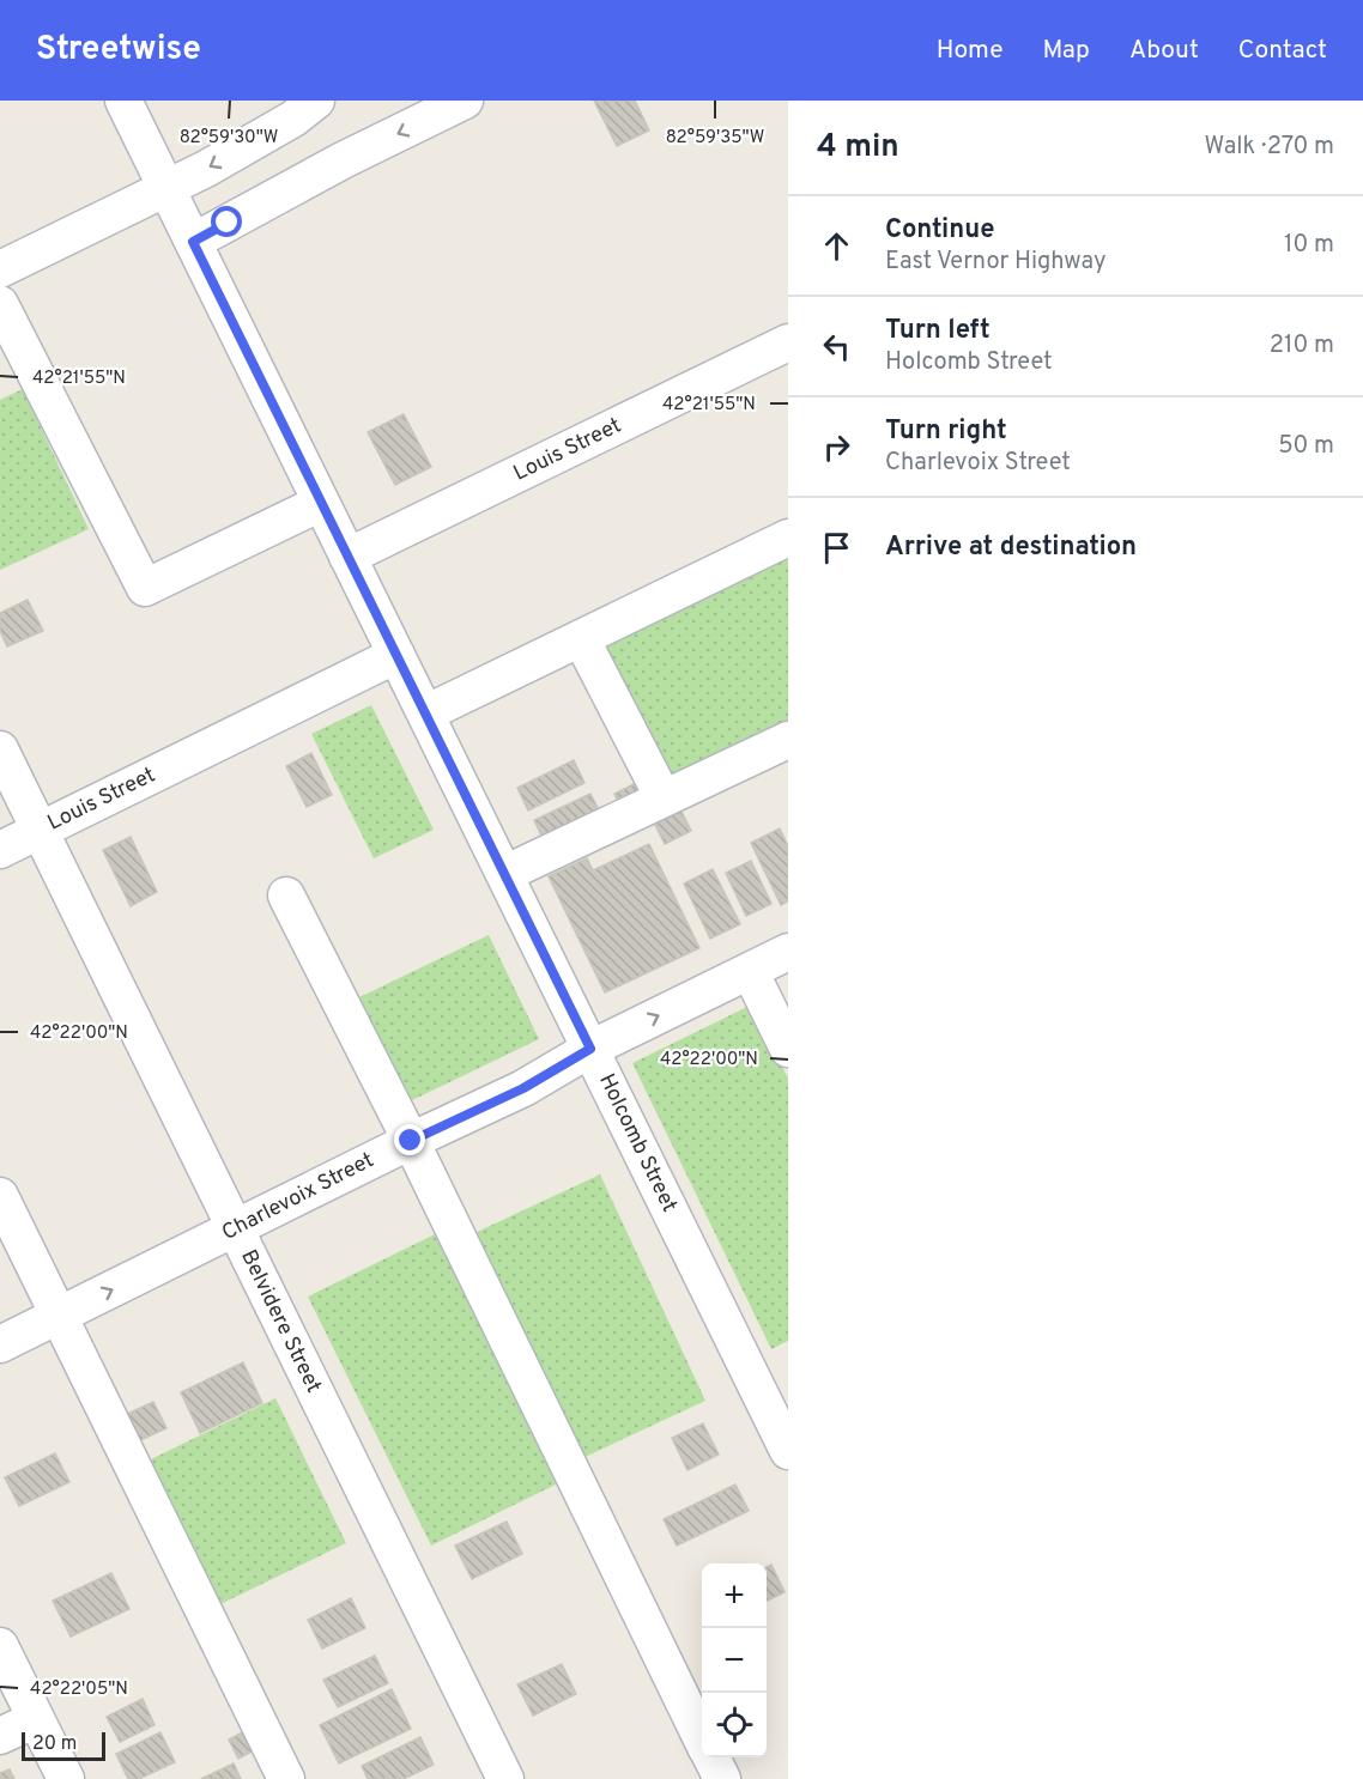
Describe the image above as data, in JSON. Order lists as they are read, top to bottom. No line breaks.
{"streets":{"street":["Louis Street","Holcomb Street","Charlevoix Street","Belvidere Street"]},"crossings":[["Louis Street","Holcomb Street"],["Louis Street","Belvidere Street"],["Holcomb Street","Charlevoix Street"],["Charlevoix Street","Belvidere Street"]],"scale_bar":"20 m","page":{"header":"Streetwise","nav":["Home","Map","About","Contact"],"heading":["4 min","Walk · 270 m"],"list":[["Continue","East Vernor Highway","10 m"],["Turn left","Holcomb Street","210 m"],["Turn right","Charlevoix Street","50 m"],"Arrive at destination"],"map_buttons":["+","−"],"scale":"20 m"},"coordinates":["82°59'30\"W","82°59'35\"W","42°21'55\"N","42°22'00\"N","42°22'05\"N"]}
